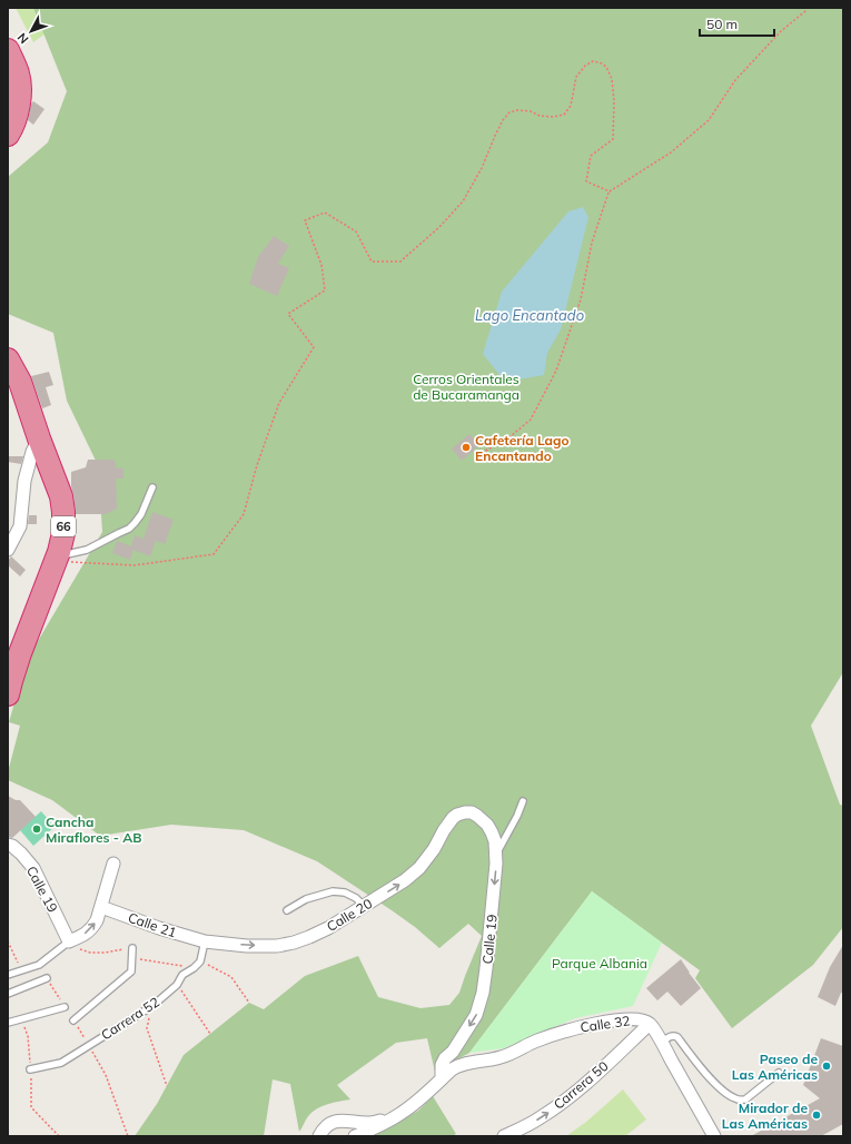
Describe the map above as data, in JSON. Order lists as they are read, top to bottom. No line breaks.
{"streets":{"highway":["66"],"street":["Calle 19","Calle 20","Calle 21","Calle 32","Carrera 50"],"lane":["Carrera 52"]},"crossings":[["Calle 19","Calle 20"],["Calle 19","Calle 32"],["Calle 20","Calle 21"],["Calle 32","Carrera 50"]],"one_way":["Calle 19","Calle 20","Carrera 50"],"water":["Lago Encantado"],"parks":["Cerros Orientales de Bucaramanga","Parque Albania"],"places":["Cafetería Lago Encantando","Cancha Miraflores - AB","Paseo de Las Américas","Mirador de Las Américas"],"scale_bar":"50 m","north":"bottom left"}
